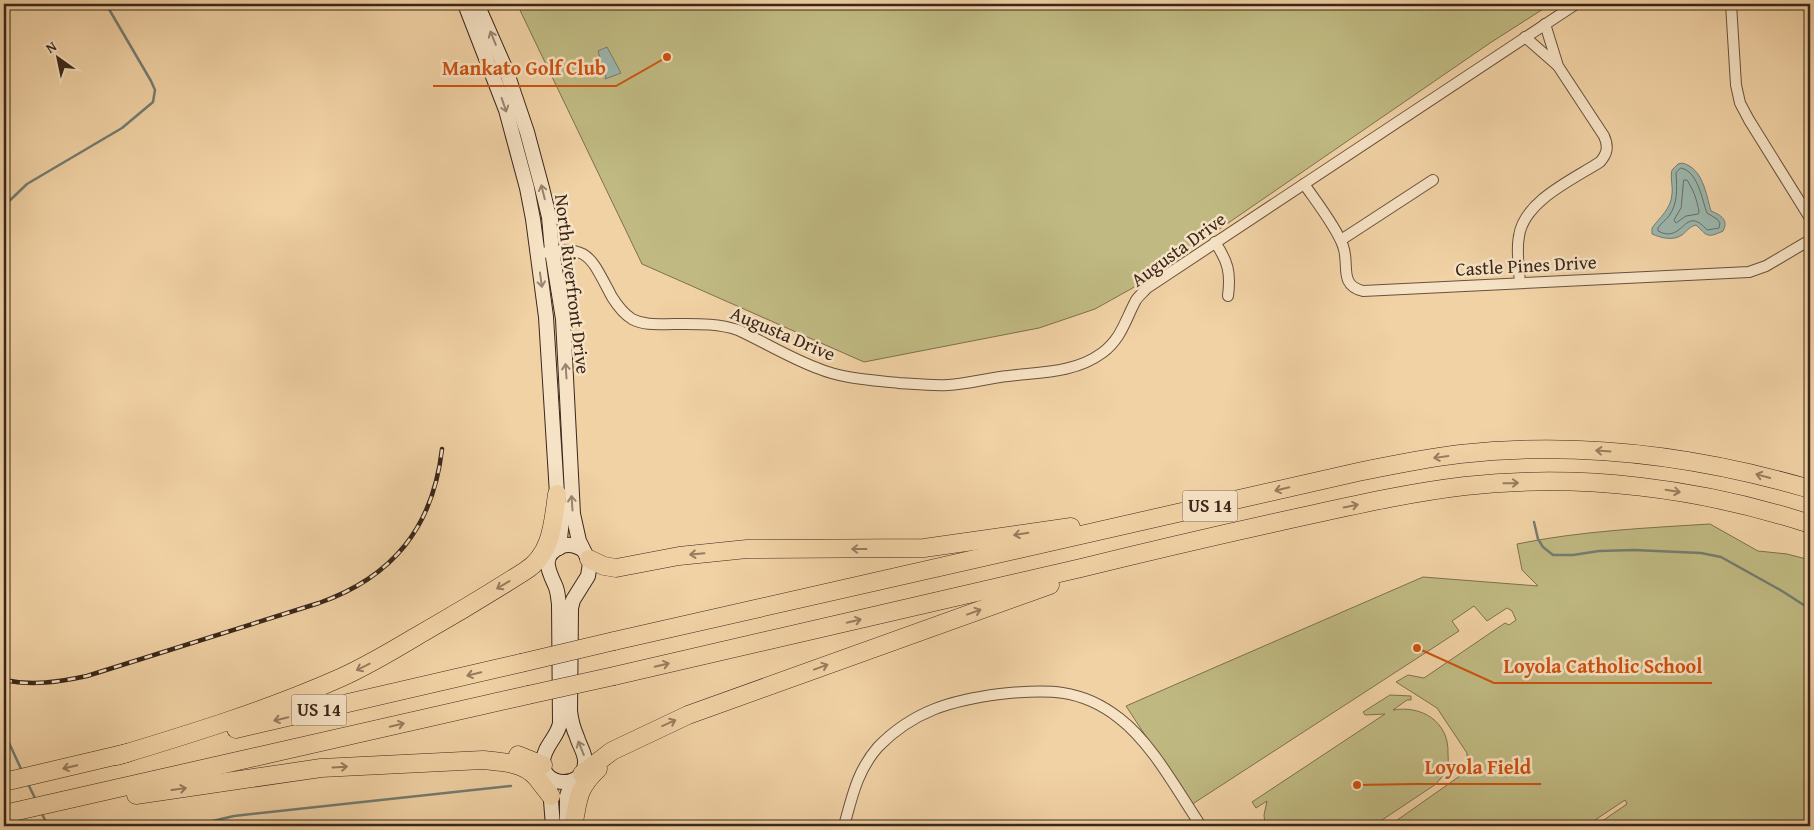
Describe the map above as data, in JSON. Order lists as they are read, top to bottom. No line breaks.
{"streets":{"highway":["US 14"],"main road":["North Riverfront Drive"],"street":["Augusta Drive","Castle Pines Drive"]},"crossings":[["Augusta Drive","Castle Pines Drive"],["Augusta Drive","North Riverfront Drive"]],"places":["Mankato Golf Club","Loyola Catholic School","Loyola Field"],"north":"top left"}
